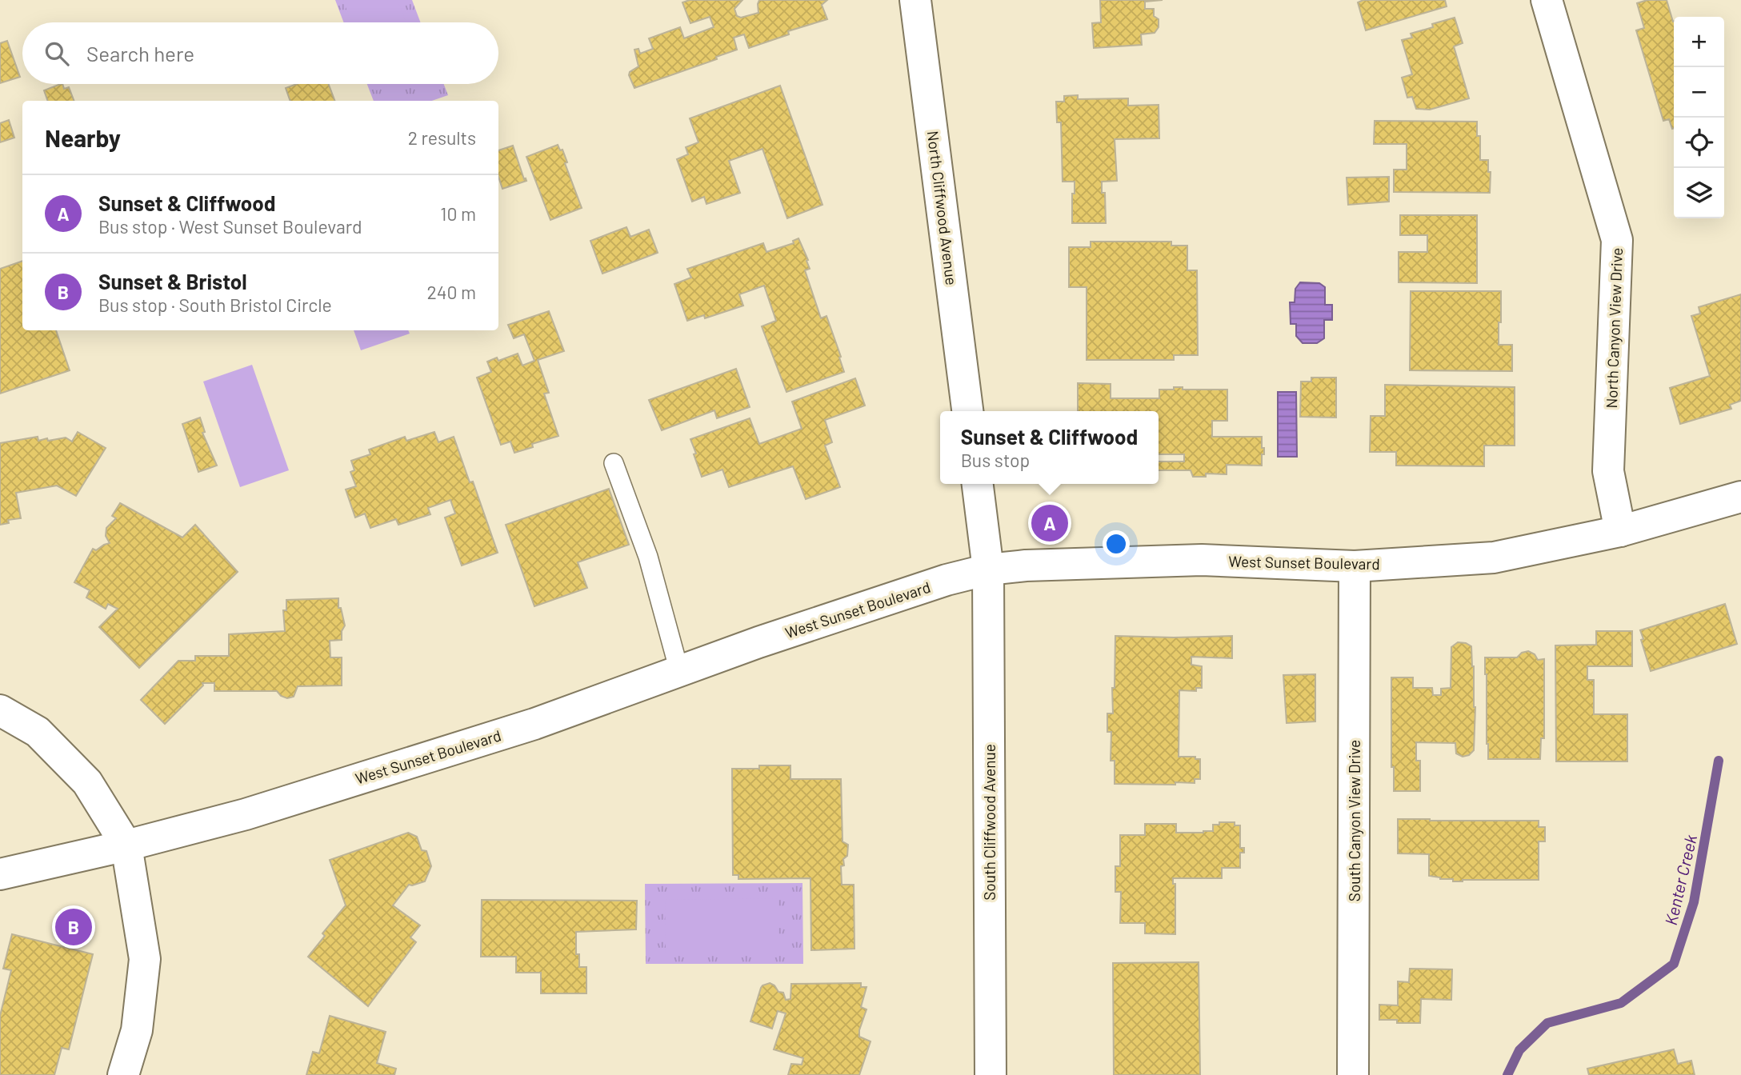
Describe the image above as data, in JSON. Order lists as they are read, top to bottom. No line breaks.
{"streets":{"street":["North Cliffwood Avenue","North Canyon View Drive","West Sunset Boulevard","South Canyon View Drive","South Cliffwood Avenue"]},"crossings":[["North Canyon View Drive","West Sunset Boulevard"],["West Sunset Boulevard","South Canyon View Drive"],["West Sunset Boulevard","South Cliffwood Avenue"]],"water":["Kenter Creek"],"page":{"map_buttons":["+","−"],"search":"Search here","heading":["Nearby","2 results"],"list":[{"mark":"A","name":"Sunset & Cliffwood","note":"Bus stop · West Sunset Boulevard","value":"10 m"},{"mark":"B","name":"Sunset & Bristol","note":"Bus stop · South Bristol Circle","value":"240 m"}],"popup":["Sunset & Cliffwood","Bus stop"],"pins":["A","B"]}}
